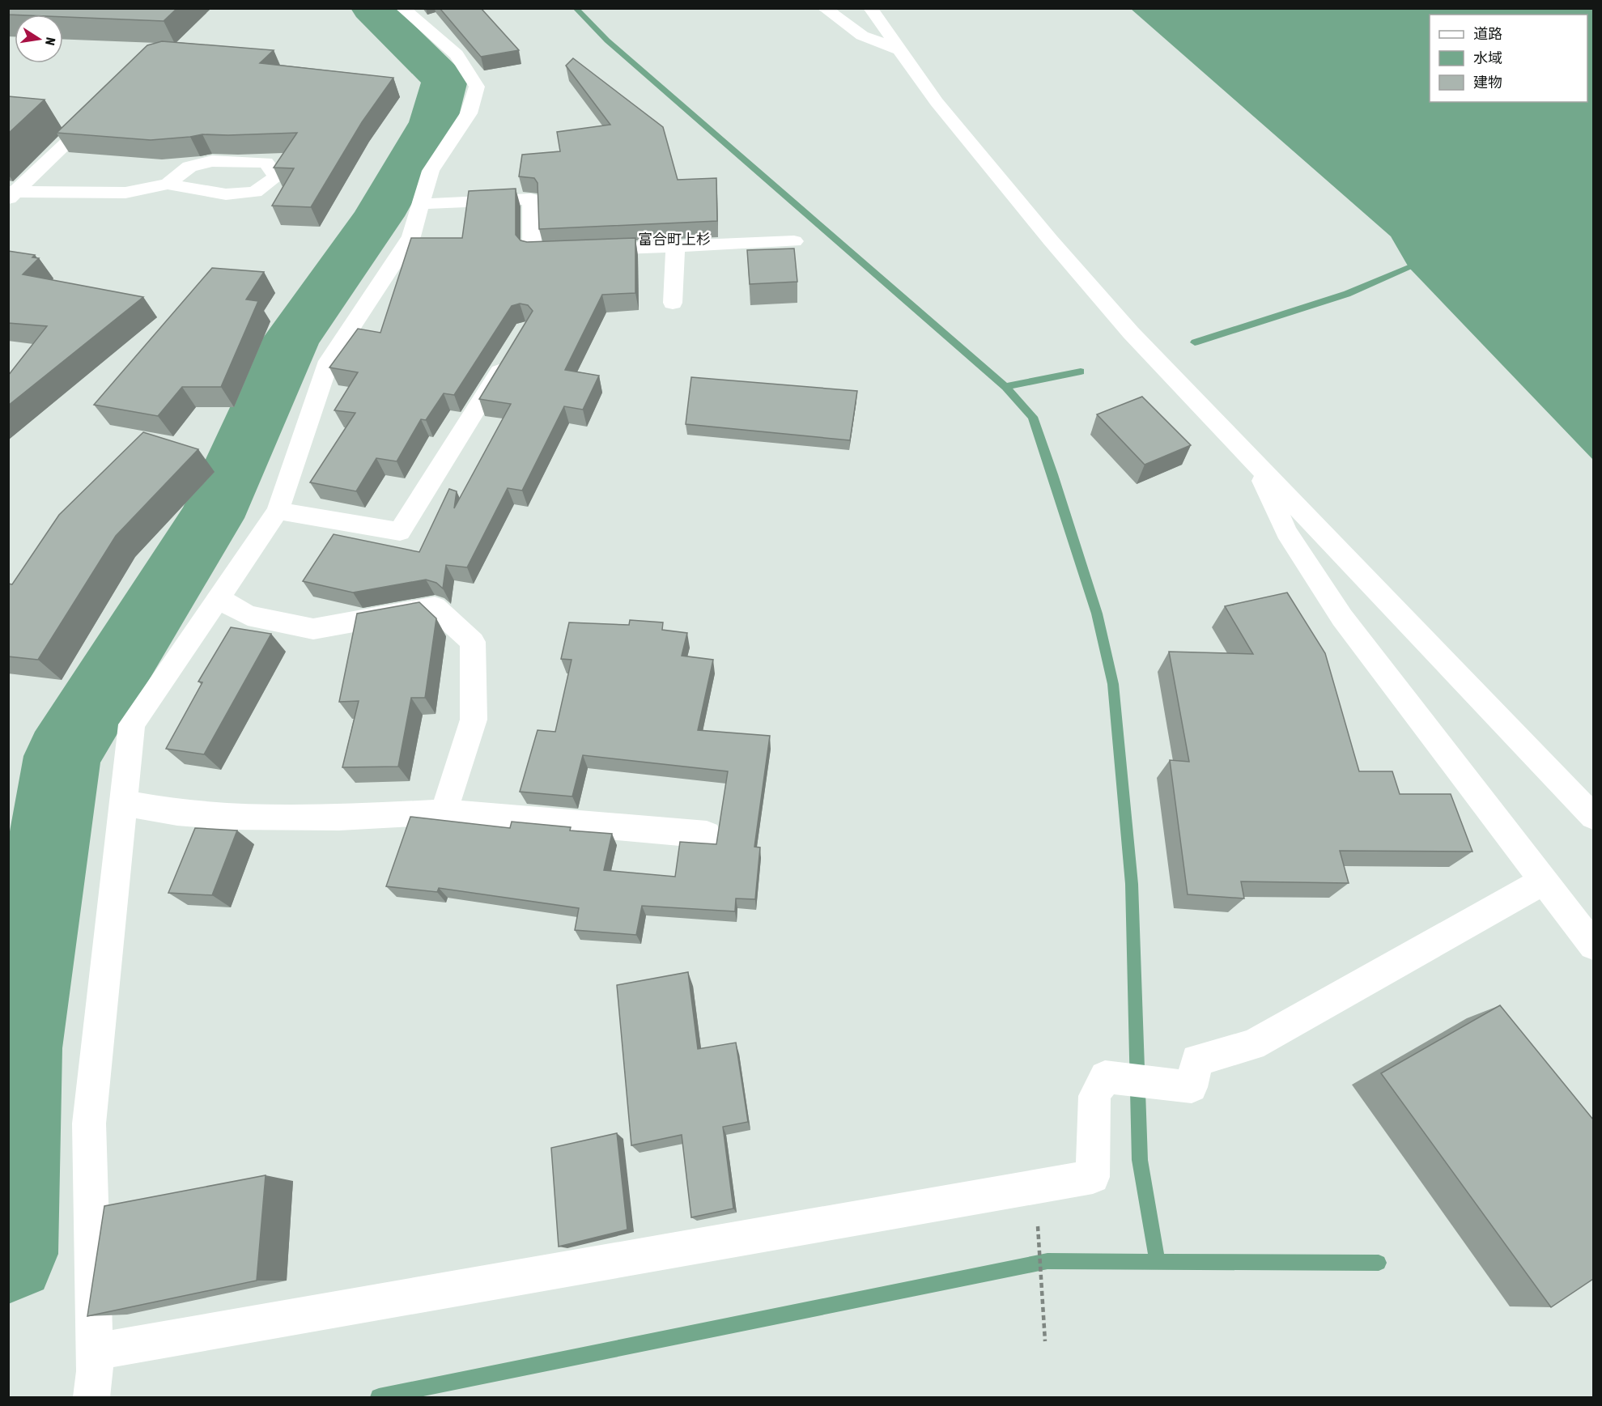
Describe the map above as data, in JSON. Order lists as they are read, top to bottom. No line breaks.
{"districts":["富合町上杉"],"legend":["道路","水域","建物"],"north":"right"}
